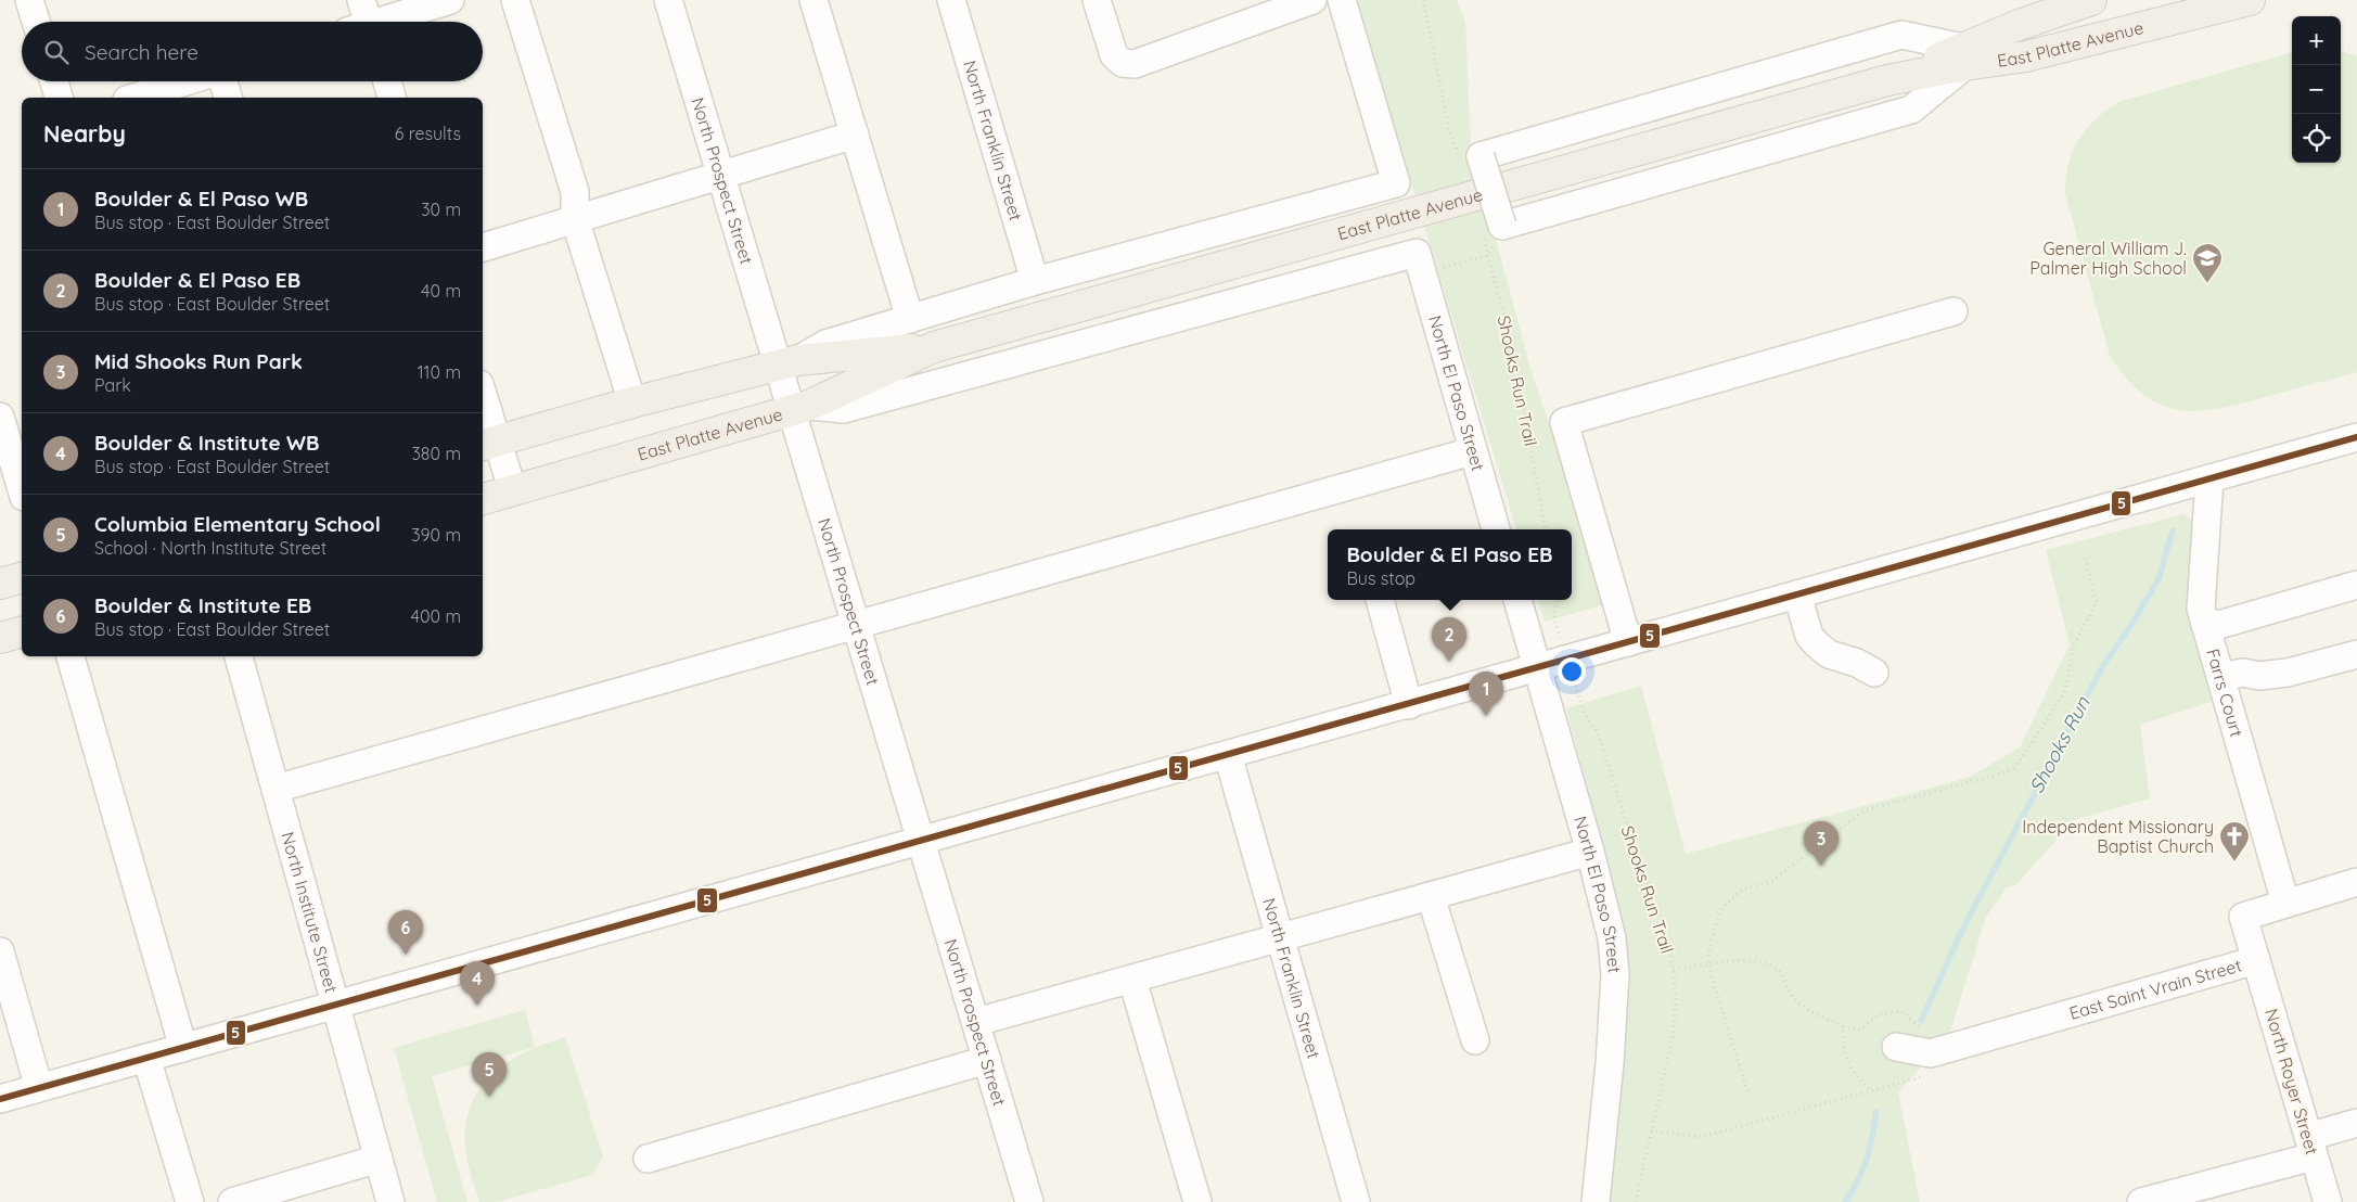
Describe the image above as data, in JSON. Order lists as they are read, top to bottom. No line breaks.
{"streets":{"main road":["East Platte Avenue"],"street":["North Franklin Street","North Prospect Street","North El Paso Street","Farrs Court","North Institute Street","East Saint Vrain Street","North Royer Street"],"path":["Shooks Run Trail"]},"crossings":[["East Platte Avenue","North Prospect Street"],["Farrs Court","East Saint Vrain Street"],["East Saint Vrain Street","North Royer Street"]],"water":["Shooks Run"],"places":{"school or university":["General William J. Palmer High School"],"church":["Independent Missionary Baptist Church"]},"lines":["transit line 5"],"page":{"map_buttons":["+","−"],"search":"Search here","heading":["Nearby","6 results"],"list":[{"mark":"1","name":"Boulder & El Paso WB","note":"Bus stop · East Boulder Street","value":"30 m"},{"mark":"2","name":"Boulder & El Paso EB","note":"Bus stop · East Boulder Street","value":"40 m"},{"mark":"3","name":"Mid Shooks Run Park","note":"Park","value":"110 m"},{"mark":"4","name":"Boulder & Institute WB","note":"Bus stop · East Boulder Street","value":"380 m"},{"mark":"5","name":"Columbia Elementary School","note":"School · North Institute Street","value":"390 m"},{"mark":"6","name":"Boulder & Institute EB","note":"Bus stop · East Boulder Street","value":"400 m"}],"popup":["Boulder & El Paso EB","Bus stop"],"pins":["2","1","3","6","4","5"]}}
